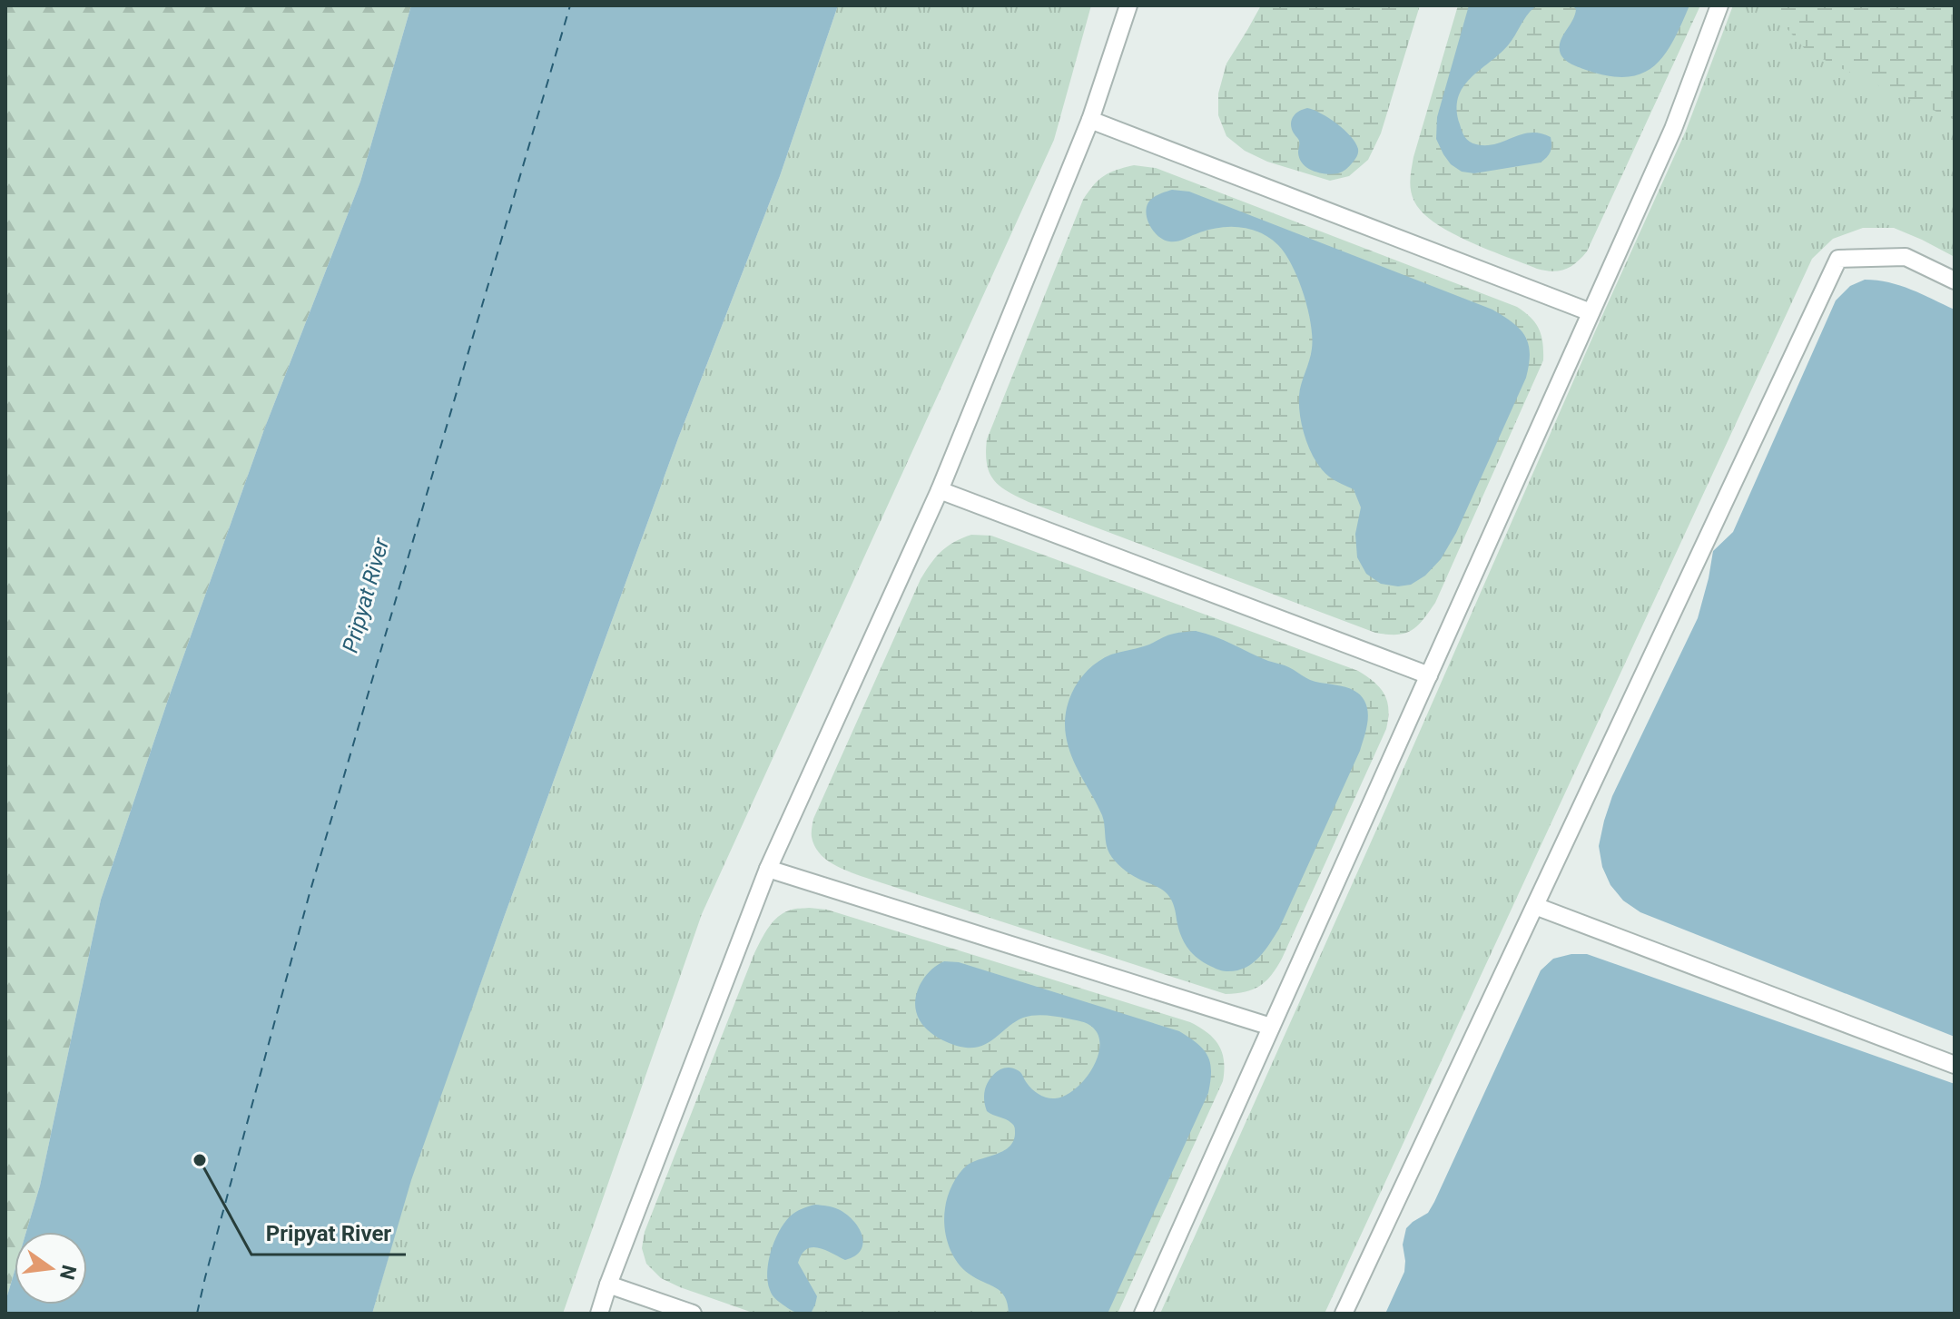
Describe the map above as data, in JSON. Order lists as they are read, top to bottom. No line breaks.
{"water":["Pripyat River"],"places":["Pripyat River"],"north":"right"}
